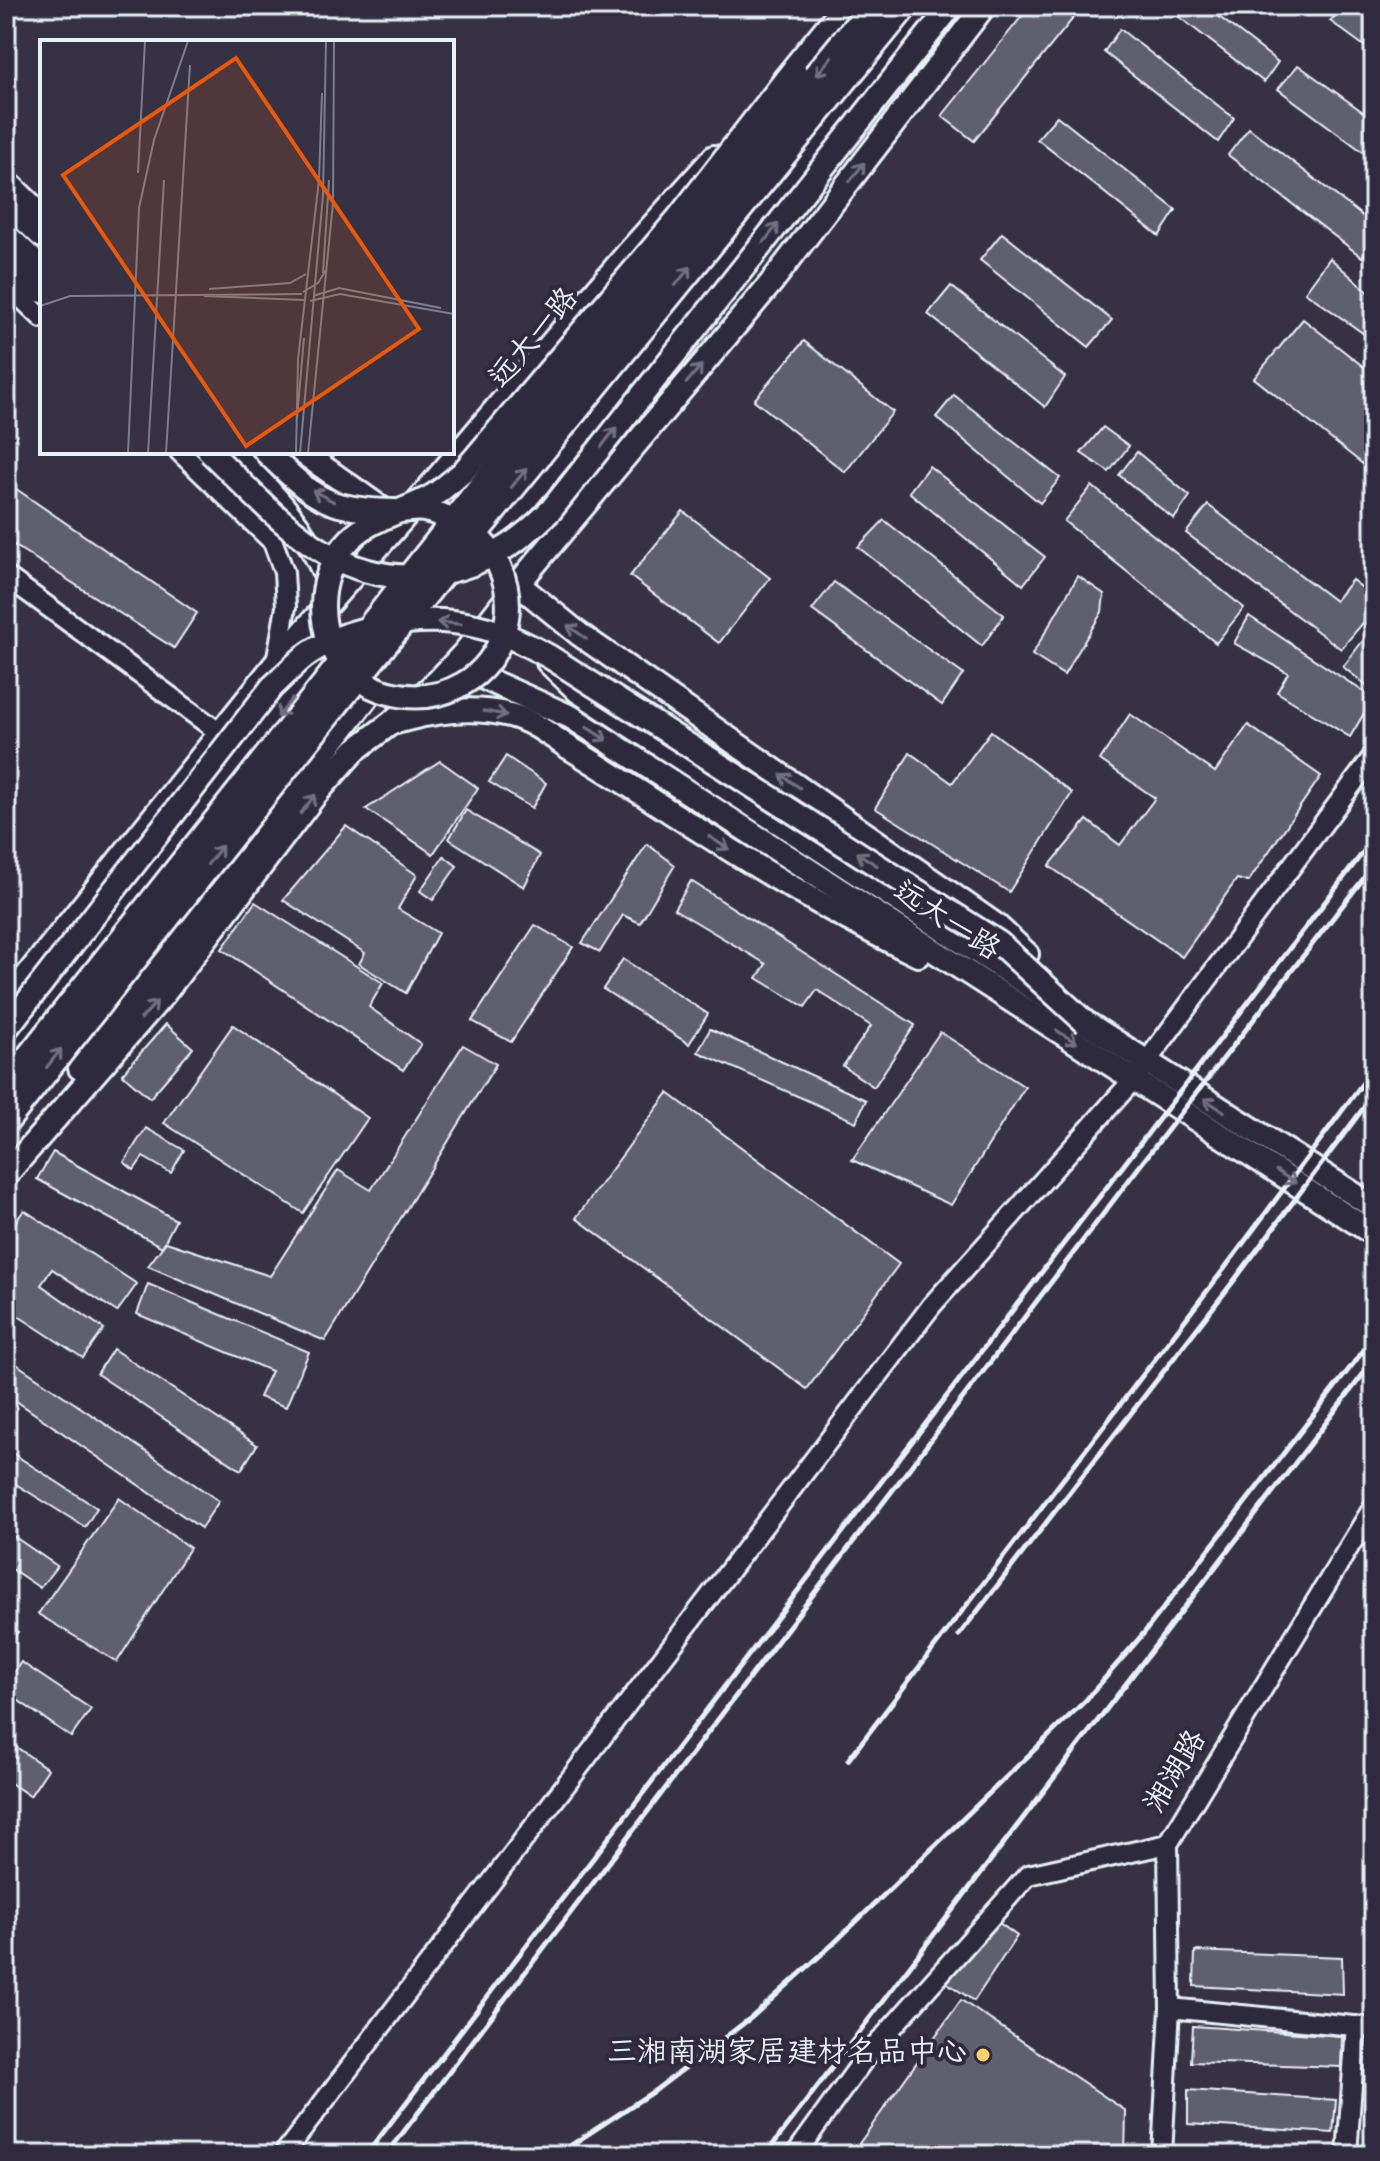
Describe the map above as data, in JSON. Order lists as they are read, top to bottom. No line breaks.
{"streets":{"main road":["远大一路"],"street":["湘湖路"]},"places":["三湘南湖家居建材名品中心"]}
